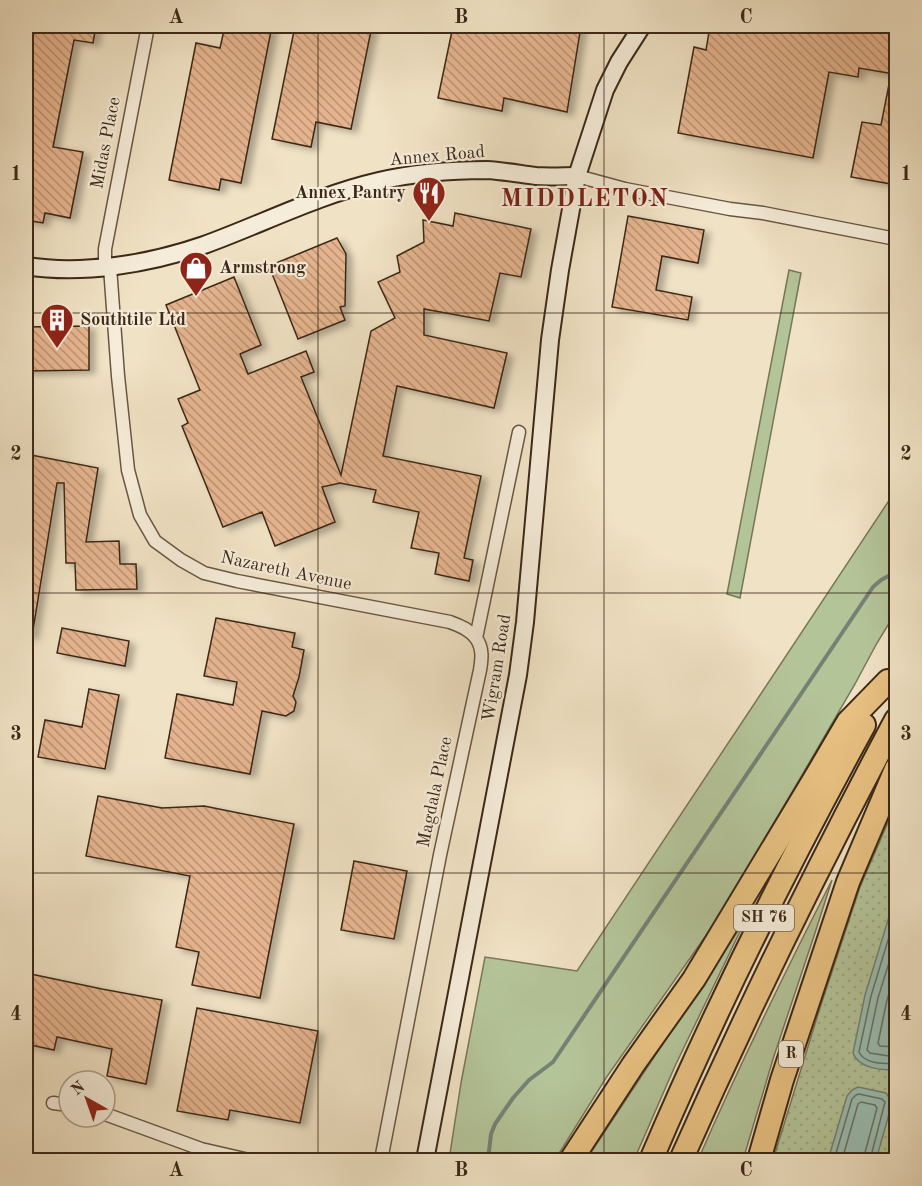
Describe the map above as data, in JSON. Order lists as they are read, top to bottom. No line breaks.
{"streets":{"highway":["SH 76","R"],"main road":["Annex Road","Wigram Road"],"street":["Midas Place","Nazareth Avenue","Magdala Place"]},"crossings":[["Midas Place","Annex Road"],["Midas Place","Nazareth Avenue"],["Annex Road","Nazareth Avenue"],["Annex Road","Wigram Road"],["Nazareth Avenue","Magdala Place"]],"districts":["MIDDLETON"],"places":{"restaurant":["Annex Pantry"],"shop":["Armstrong"],"building":["Southtile Ltd"]},"north":"top left","grid":{"columns":["A","B","C"],"rows":["1","2","3","4"]}}
